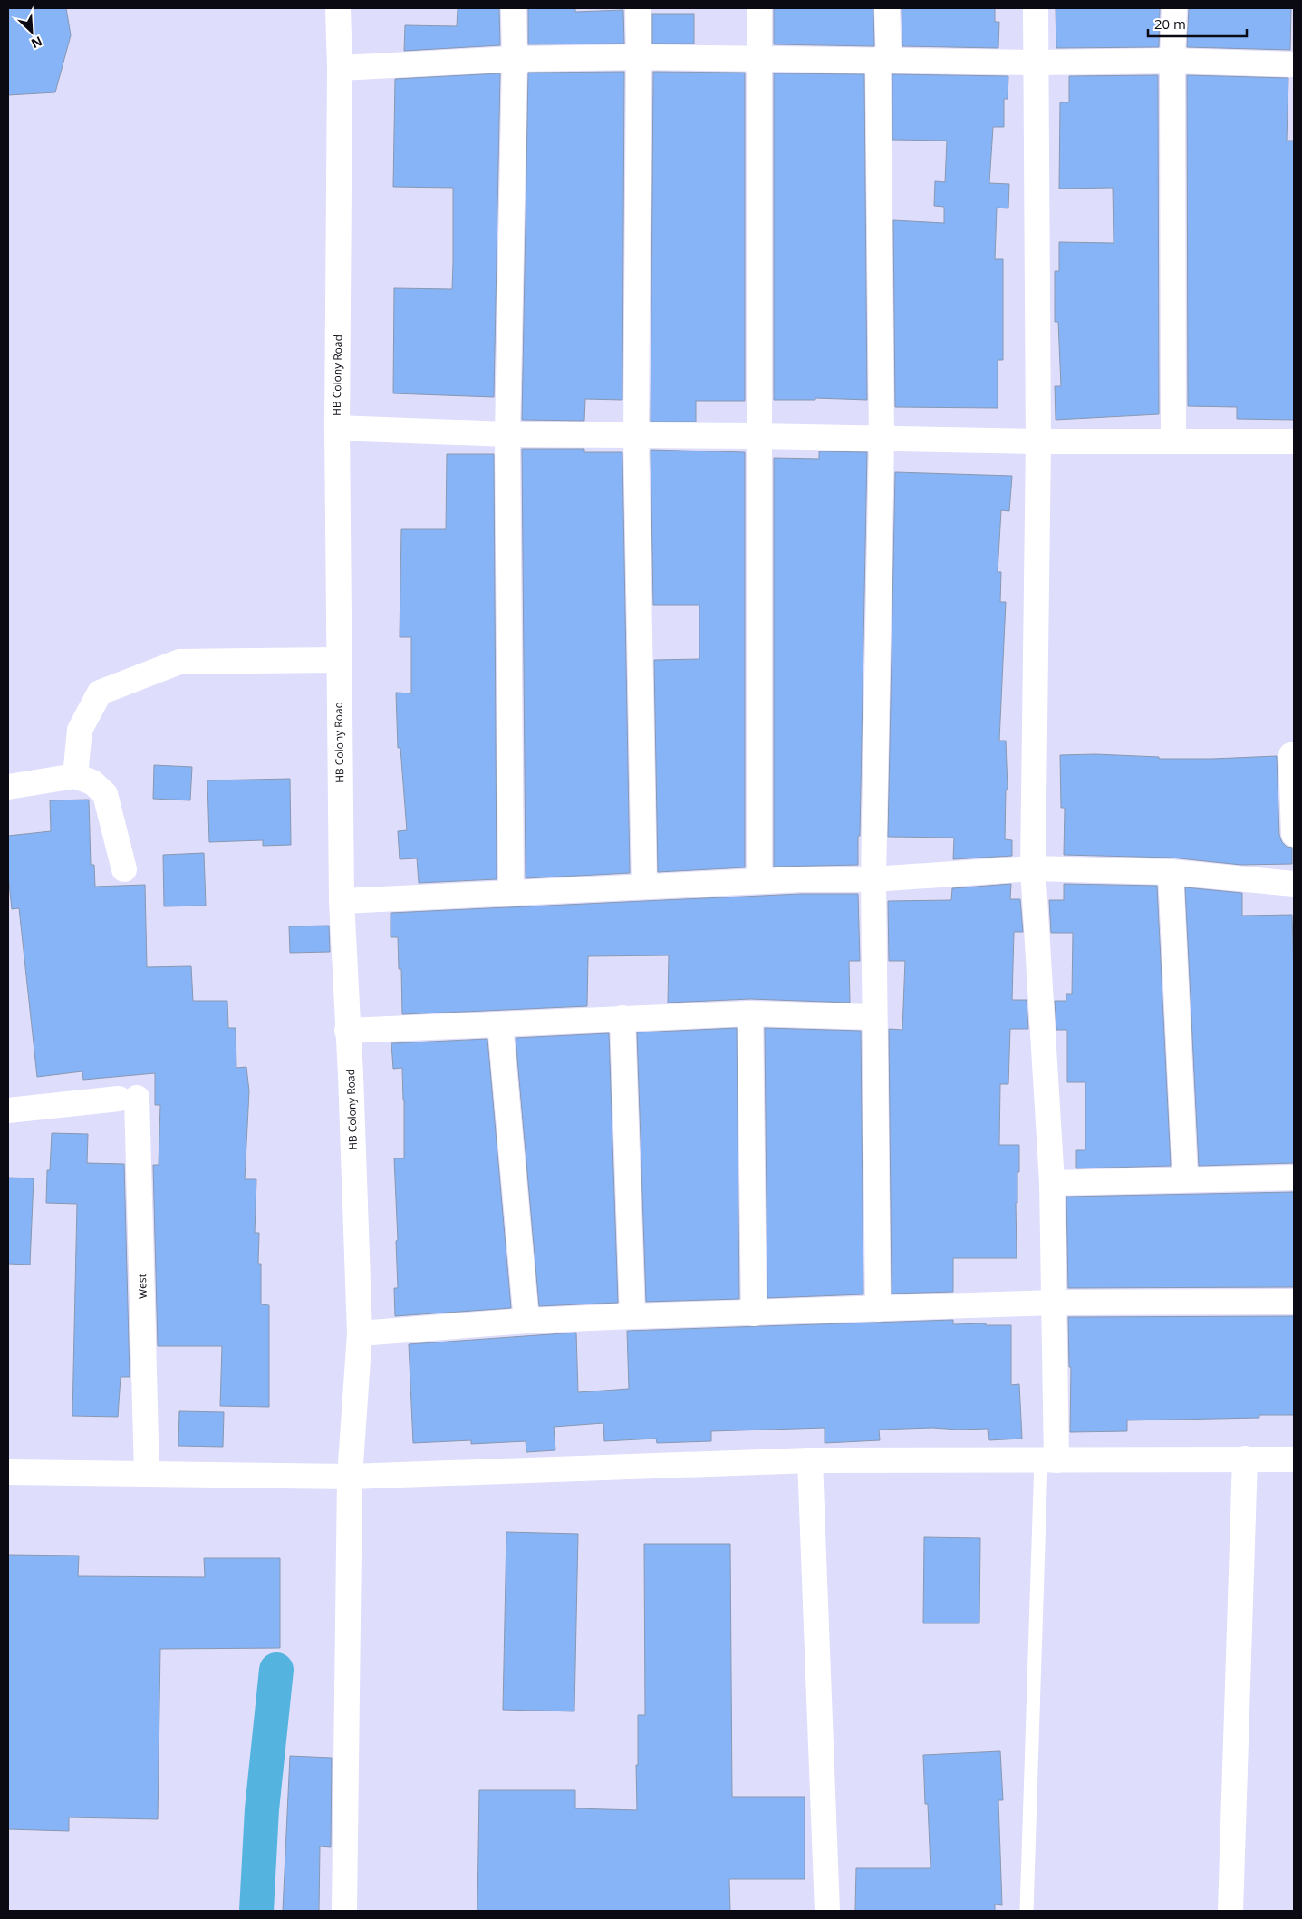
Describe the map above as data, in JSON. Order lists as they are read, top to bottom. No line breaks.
{"streets":{"street":["HB Colony Road","West"]},"scale_bar":"20 m","north":"bottom right"}
